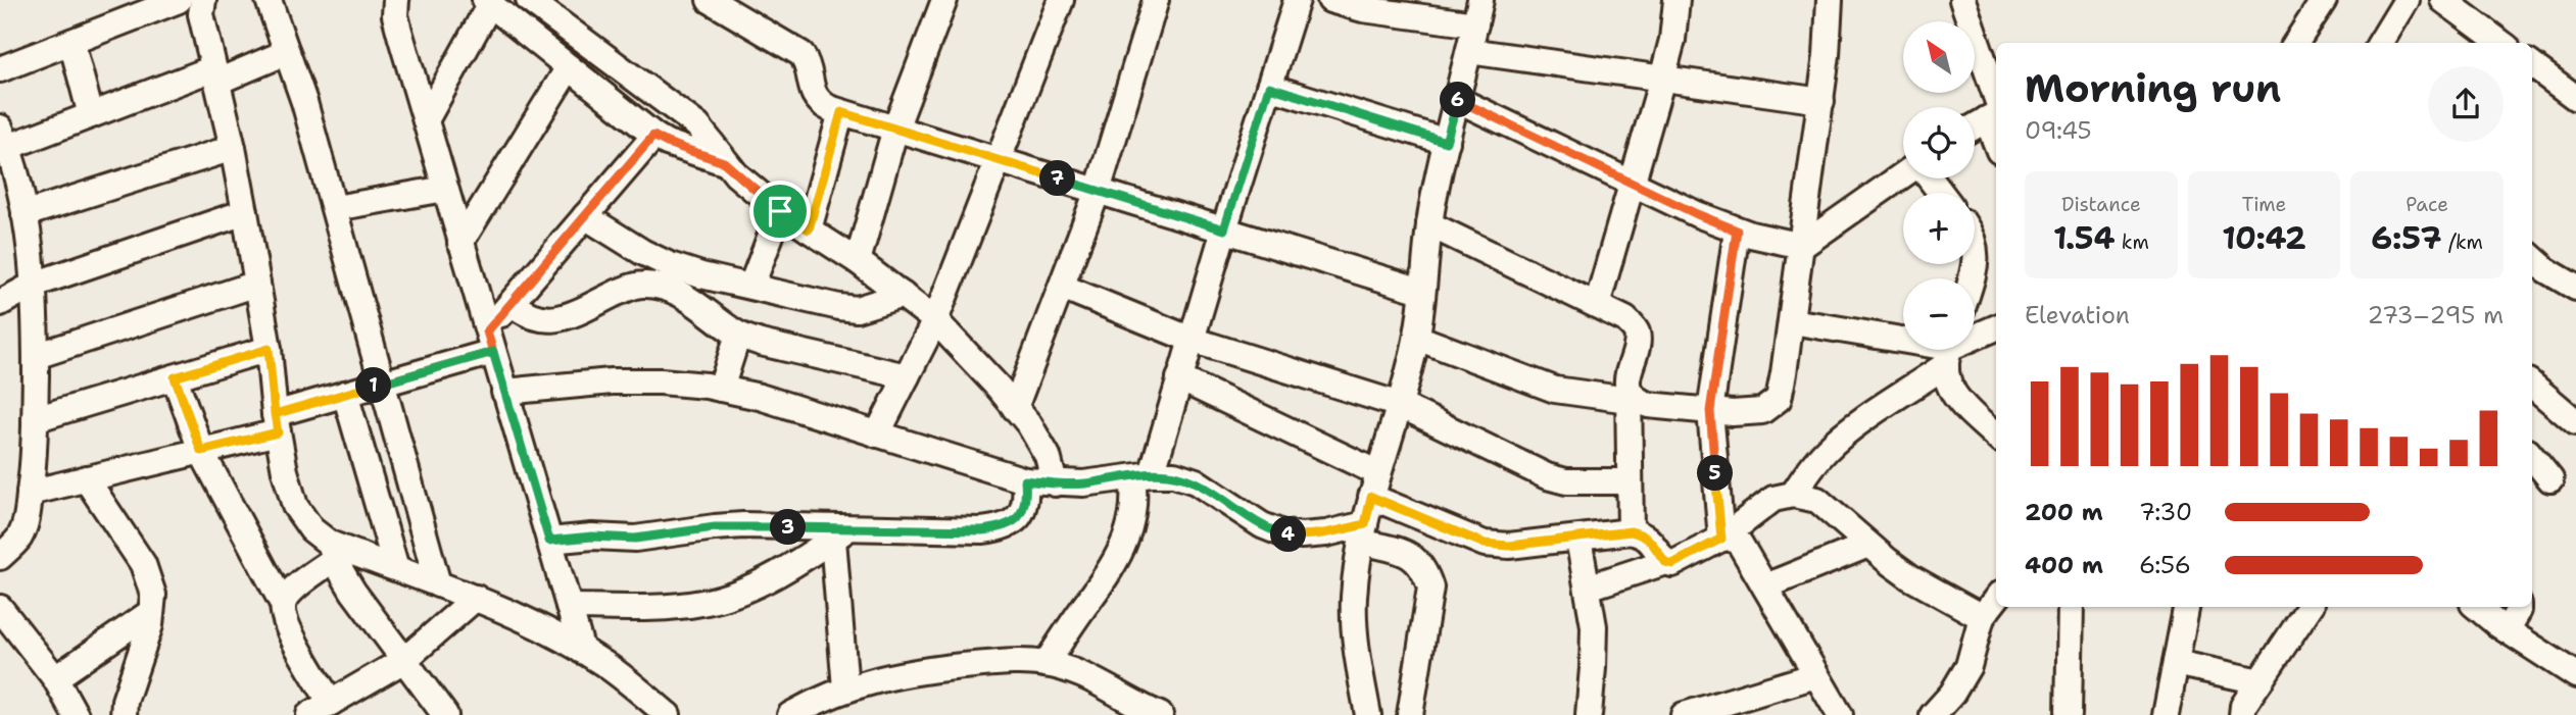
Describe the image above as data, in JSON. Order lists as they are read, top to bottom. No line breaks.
{"north":"top left","page":{"map_buttons":["+","−"],"heading":["Morning run","09:45"],"pins":["6","7","1","5","3","4"],"stats":[["Distance","1.54 km"],["Time","10:42"],["Pace","6:57 /km"]],"chart":["Elevation","273–295 m"],"list":[{"name":"200 m","note":"7:30"},{"name":"400 m","note":"6:56"}]}}
